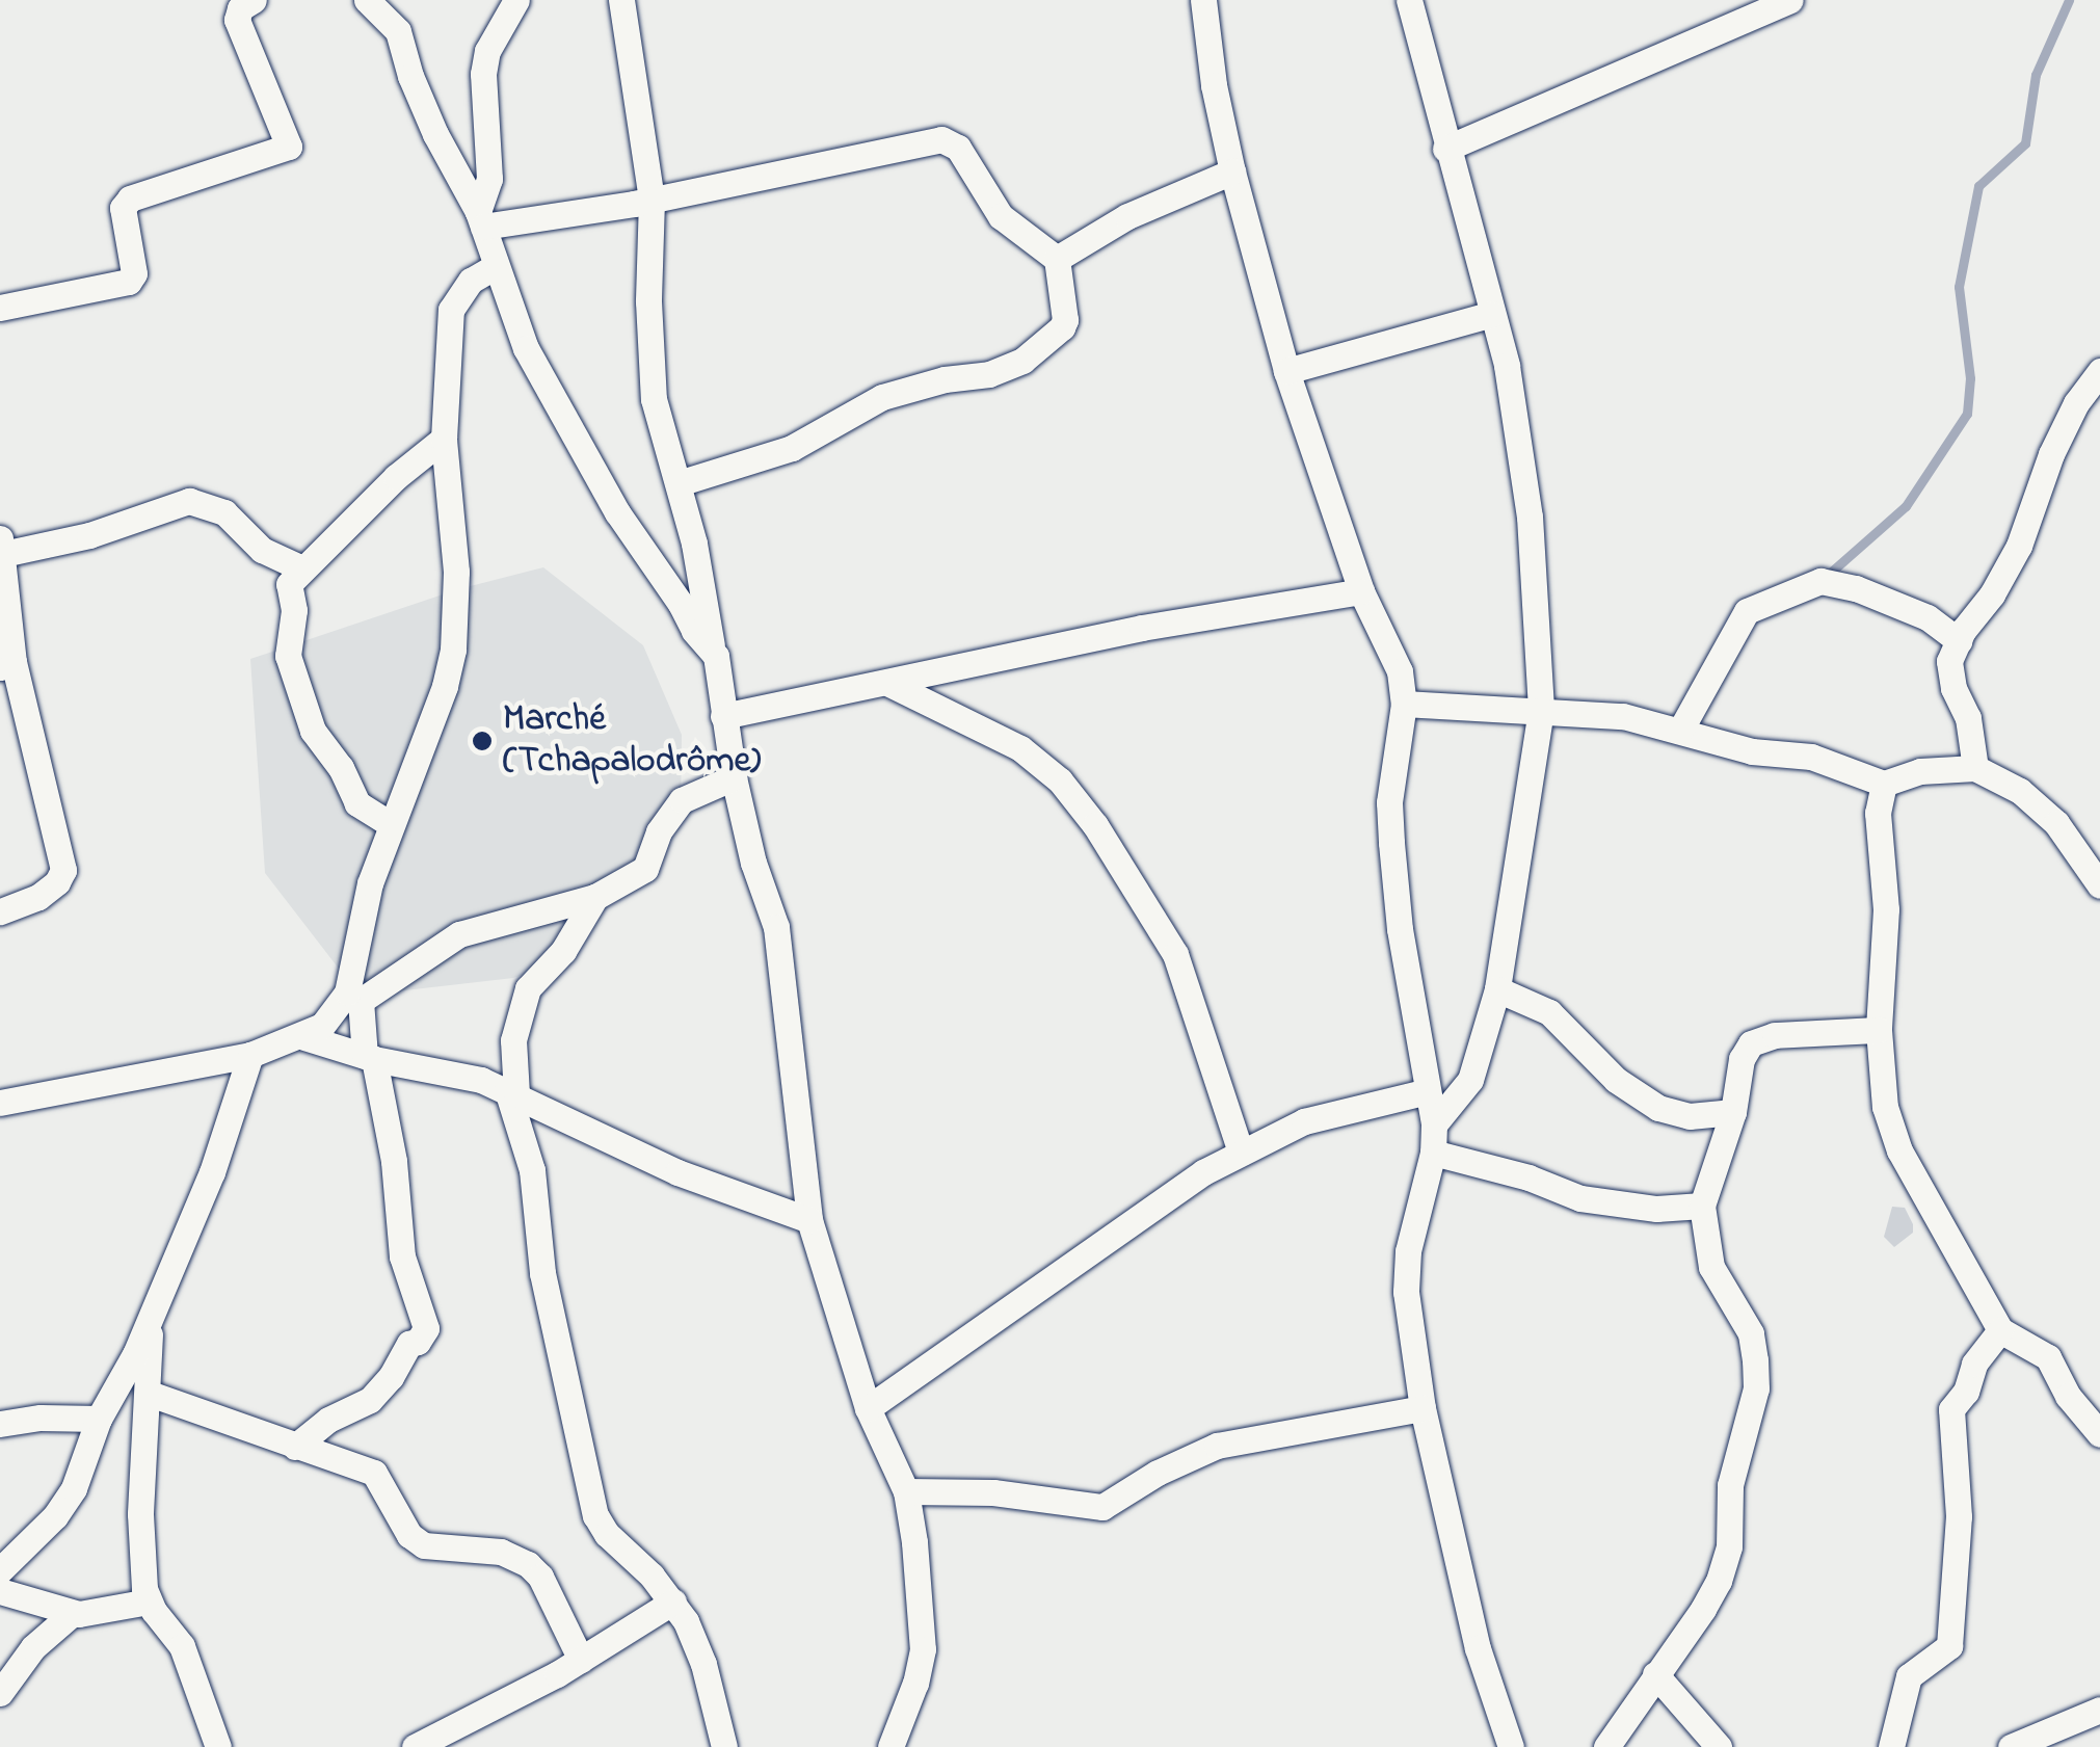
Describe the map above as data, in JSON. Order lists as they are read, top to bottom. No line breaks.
{"places":["Marché (Tchapalodrôme)"]}
